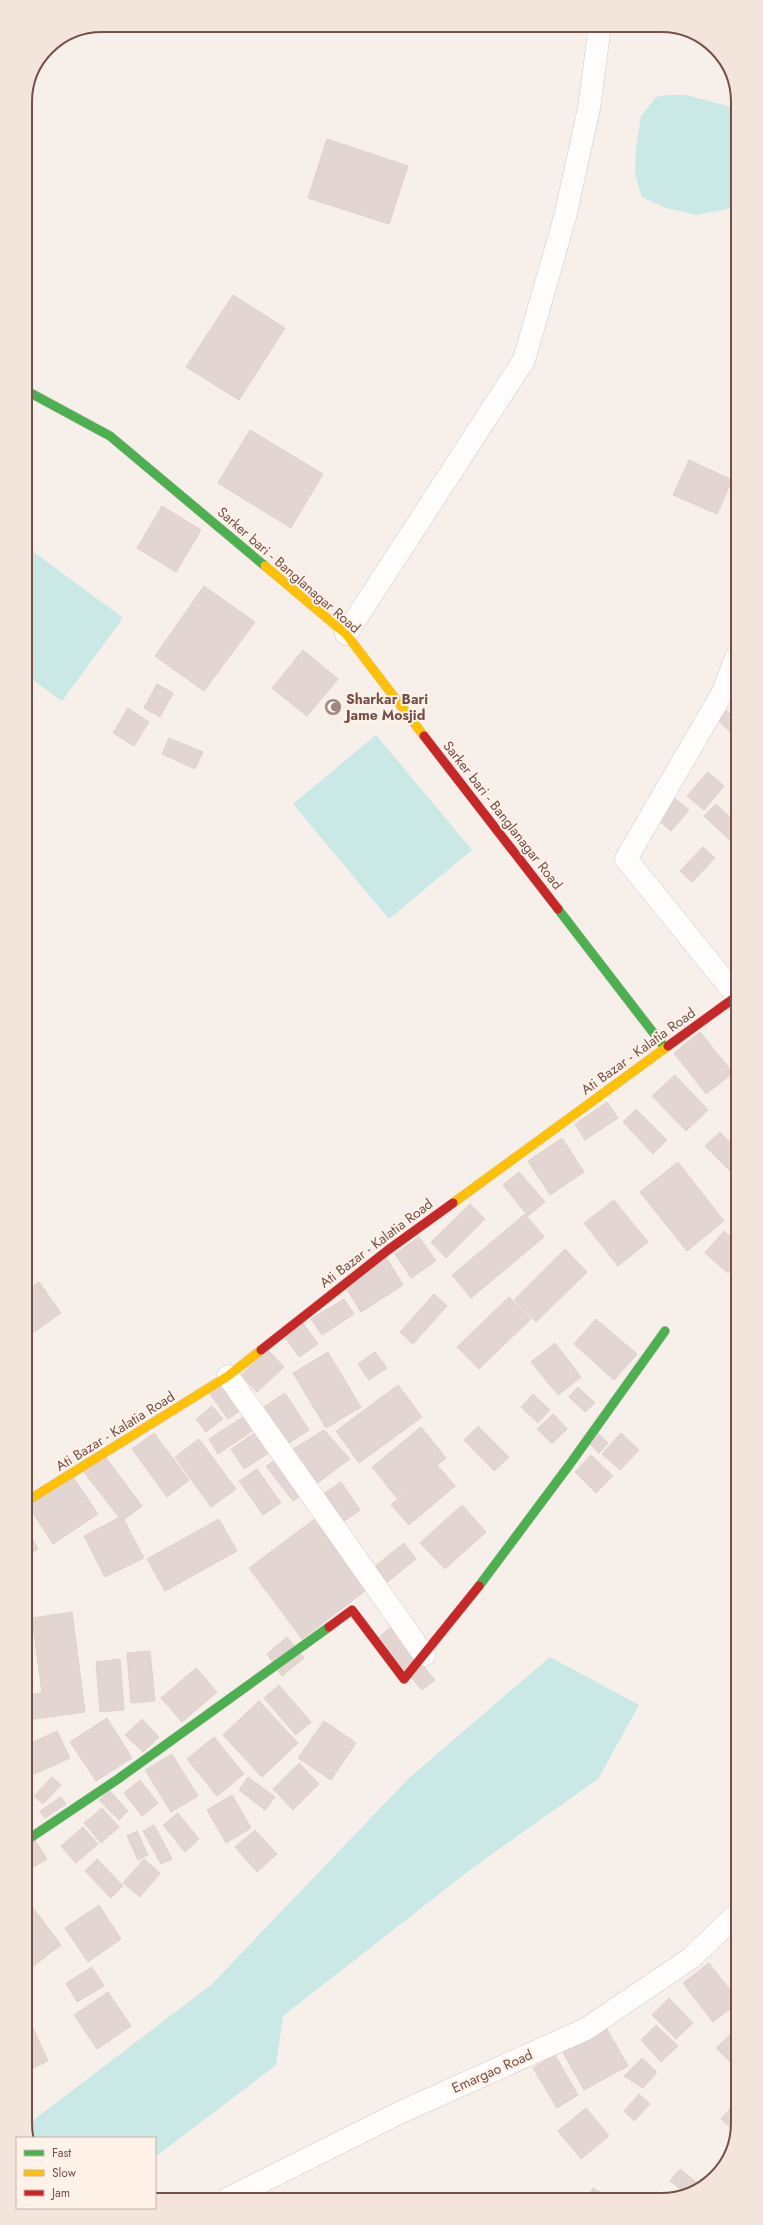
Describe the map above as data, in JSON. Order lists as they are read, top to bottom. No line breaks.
{"streets":{"street":["Sarker bari - Banglanagar Road","Ati Bazar - Kalatia Road","Emargao Road"]},"crossings":[["Sarker bari - Banglanagar Road","Ati Bazar - Kalatia Road"]],"places":{"mosque":["Sharkar Bari Jame Mosjid"]},"legend":["Fast","Slow","Jam"]}
